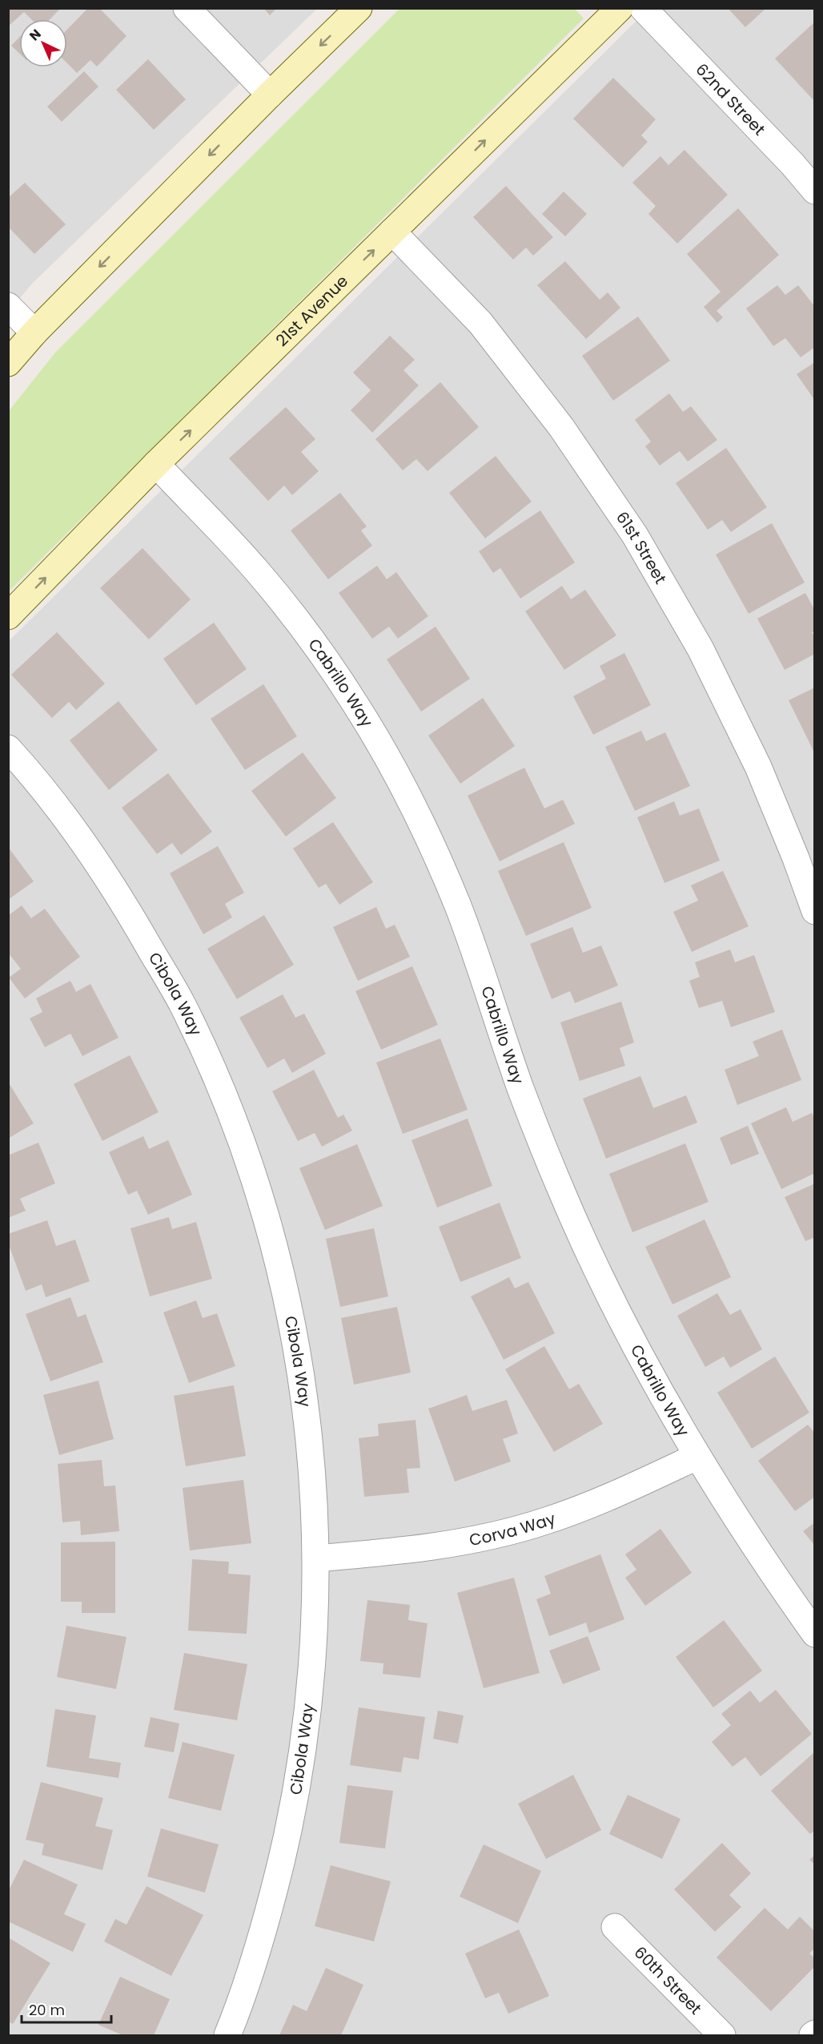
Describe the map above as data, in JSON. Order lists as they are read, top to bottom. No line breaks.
{"streets":{"street":["62nd Street","21st Avenue","61st Street","Cabrillo Way","Cibola Way","Corva Way","60th Street"]},"crossings":[["21st Avenue","61st Street"],["21st Avenue","Cabrillo Way"],["Cabrillo Way","Corva Way"],["Cibola Way","Corva Way"]],"scale_bar":"20 m","north":"top left"}
